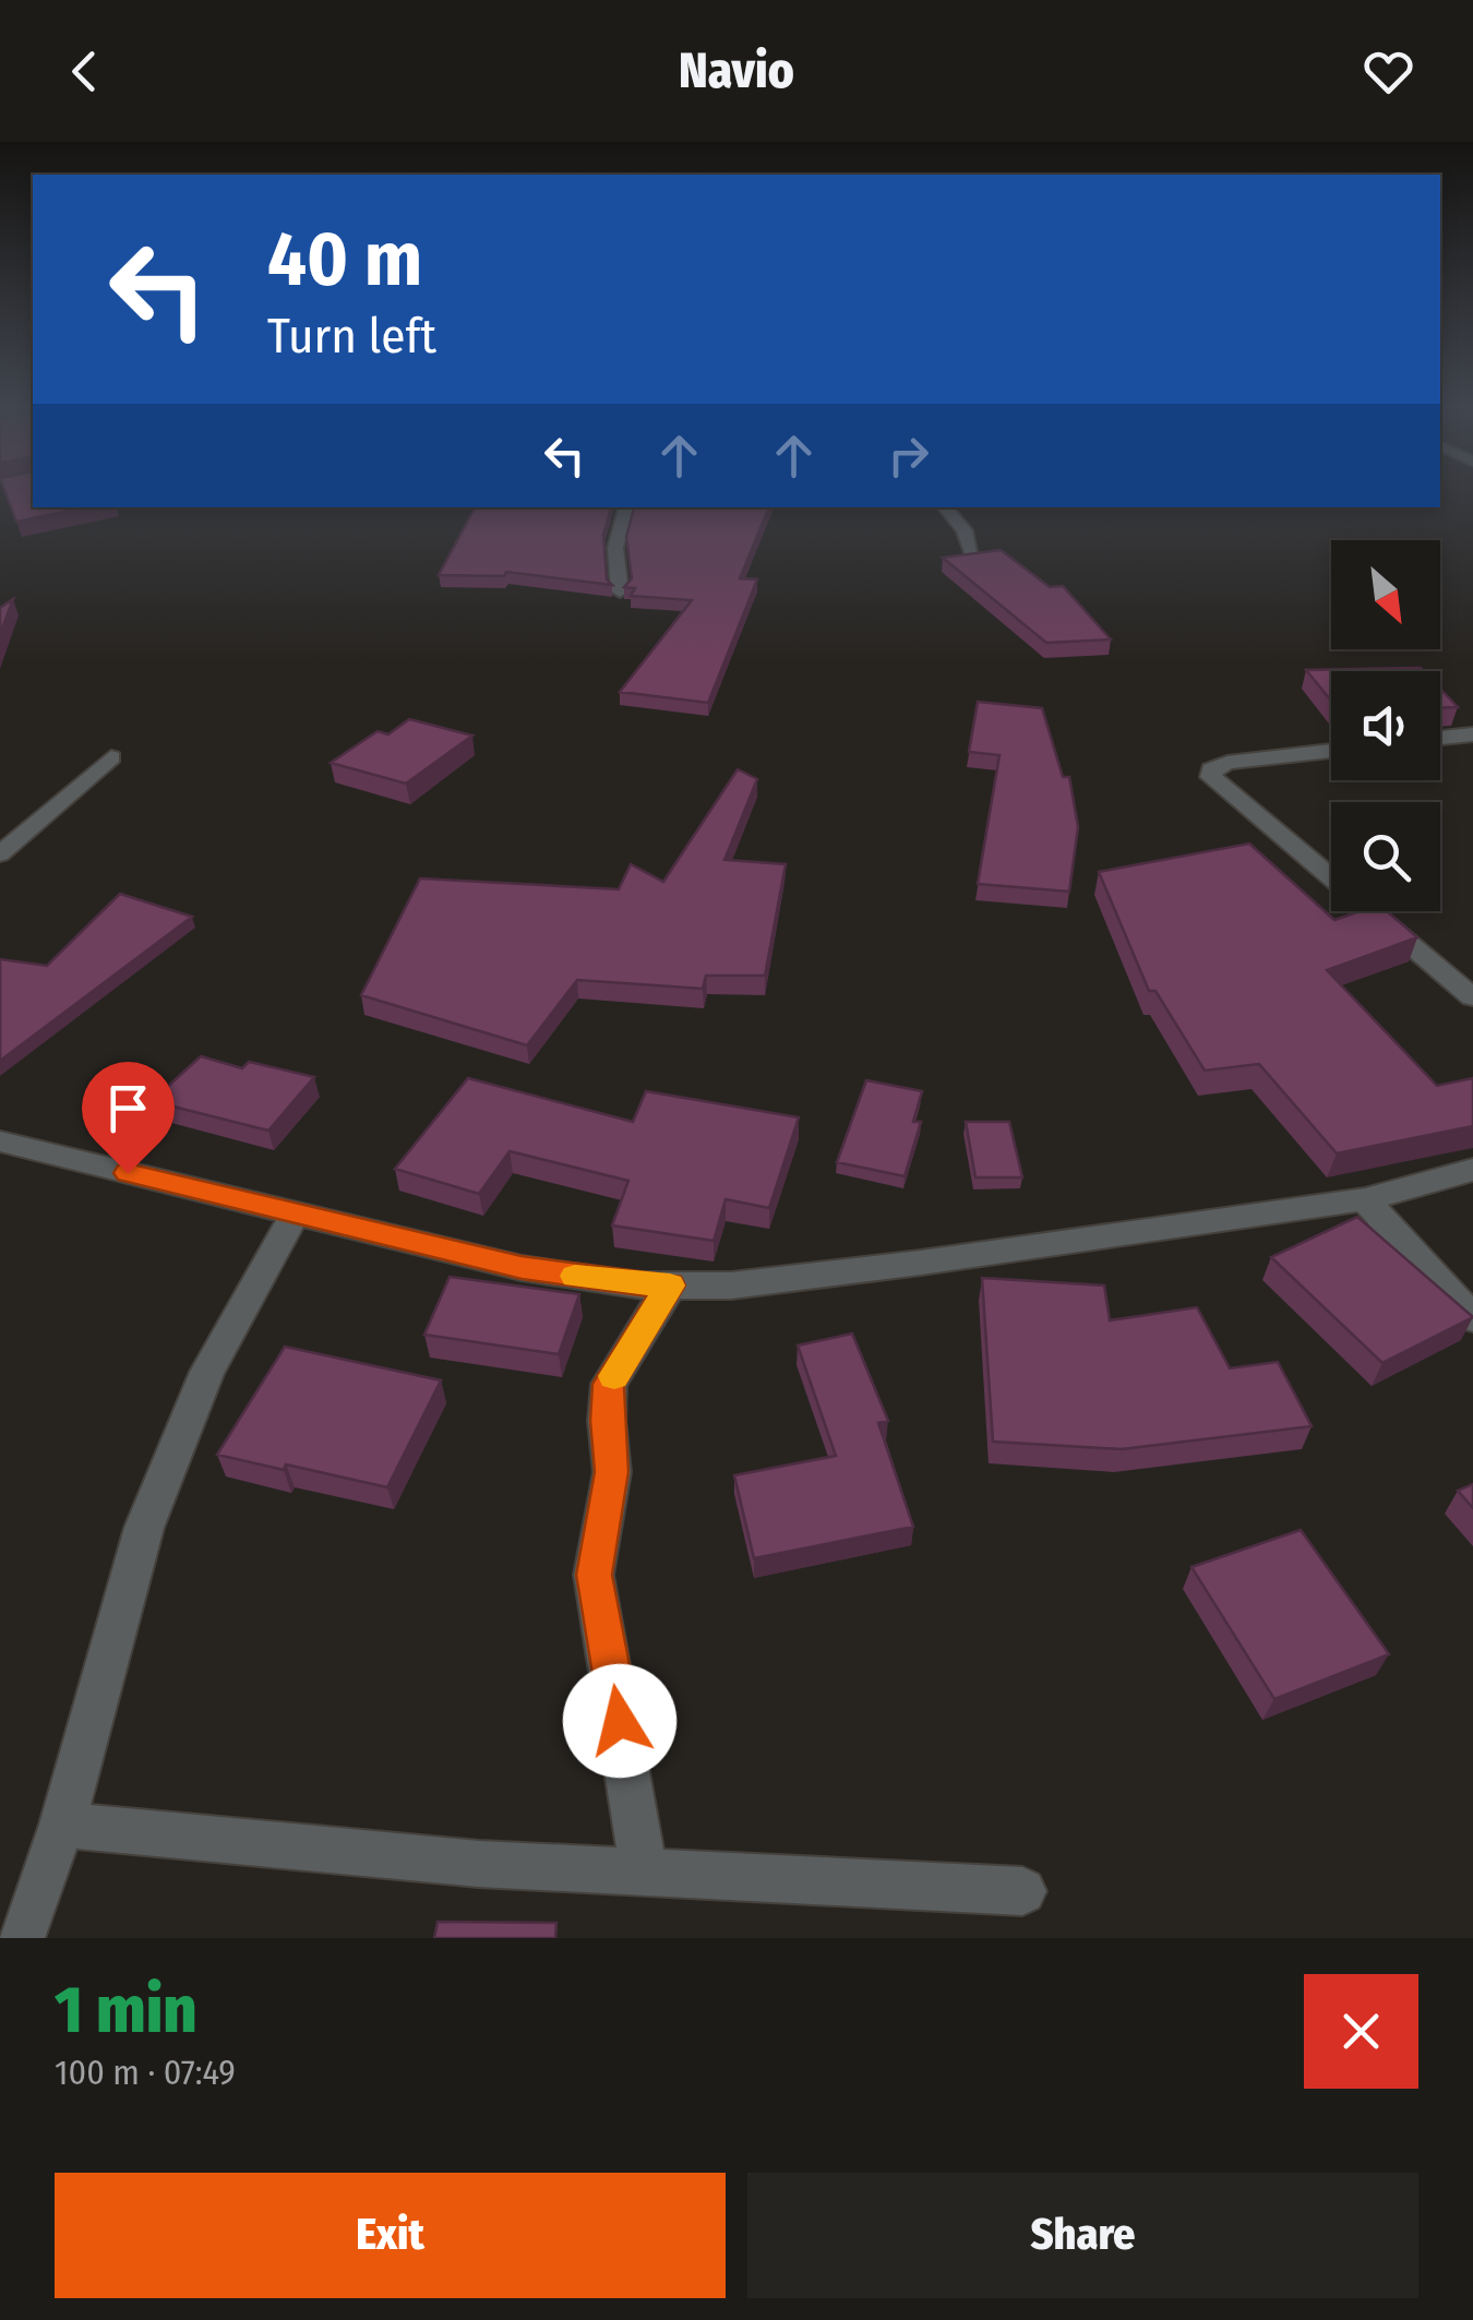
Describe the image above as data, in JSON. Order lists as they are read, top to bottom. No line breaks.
{"north":"bottom right","page":{"header":"Navio","turn":["40 m","Turn left"],"heading":["1 min","100 m · 07:49"],"buttons":["Exit","Share"]}}
